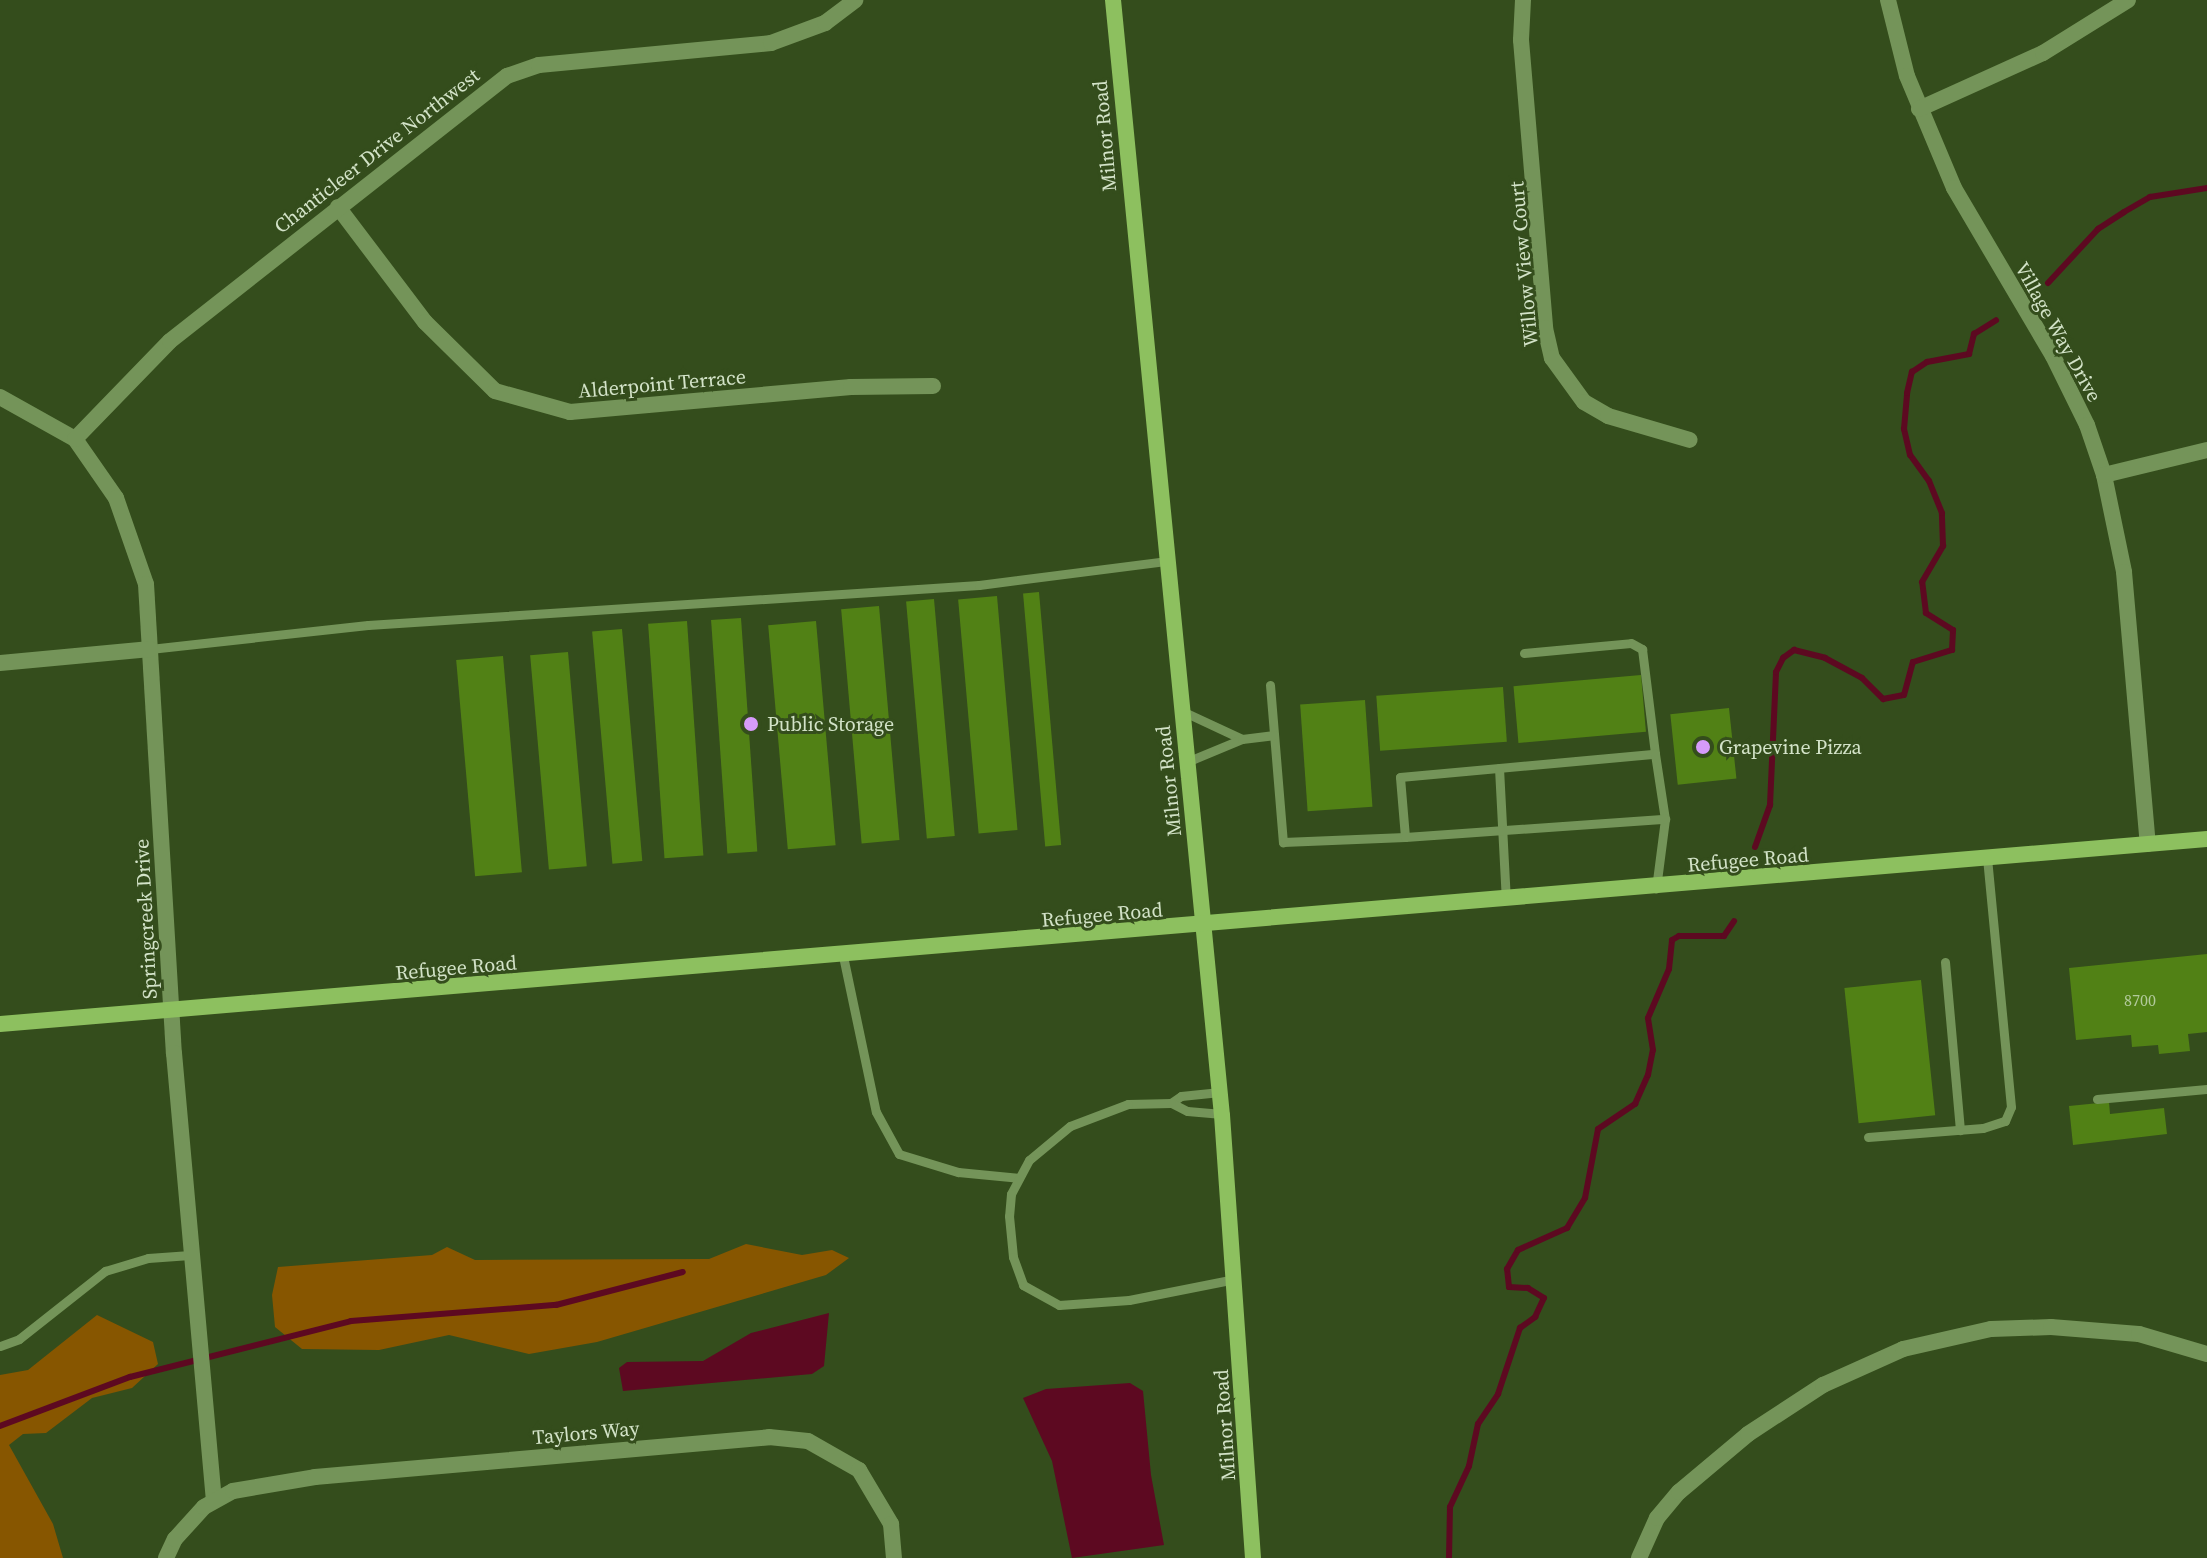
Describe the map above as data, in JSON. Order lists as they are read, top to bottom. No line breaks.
{"streets":{"main road":["Milnor Road","Refugee Road"],"street":["Chanticleer Drive Northwest","Willow View Court","Village Way Drive","Alderpoint Terrace","Springcreek Drive","Taylors Way"]},"crossings":[["Milnor Road","Refugee Road"],["Chanticleer Drive Northwest","Alderpoint Terrace"],["Chanticleer Drive Northwest","Springcreek Drive"],["Village Way Drive","Refugee Road"],["Refugee Road","Springcreek Drive"],["Springcreek Drive","Taylors Way"]],"places":["Public Storage","Grapevine Pizza"],"house_numbers":["8700"]}
